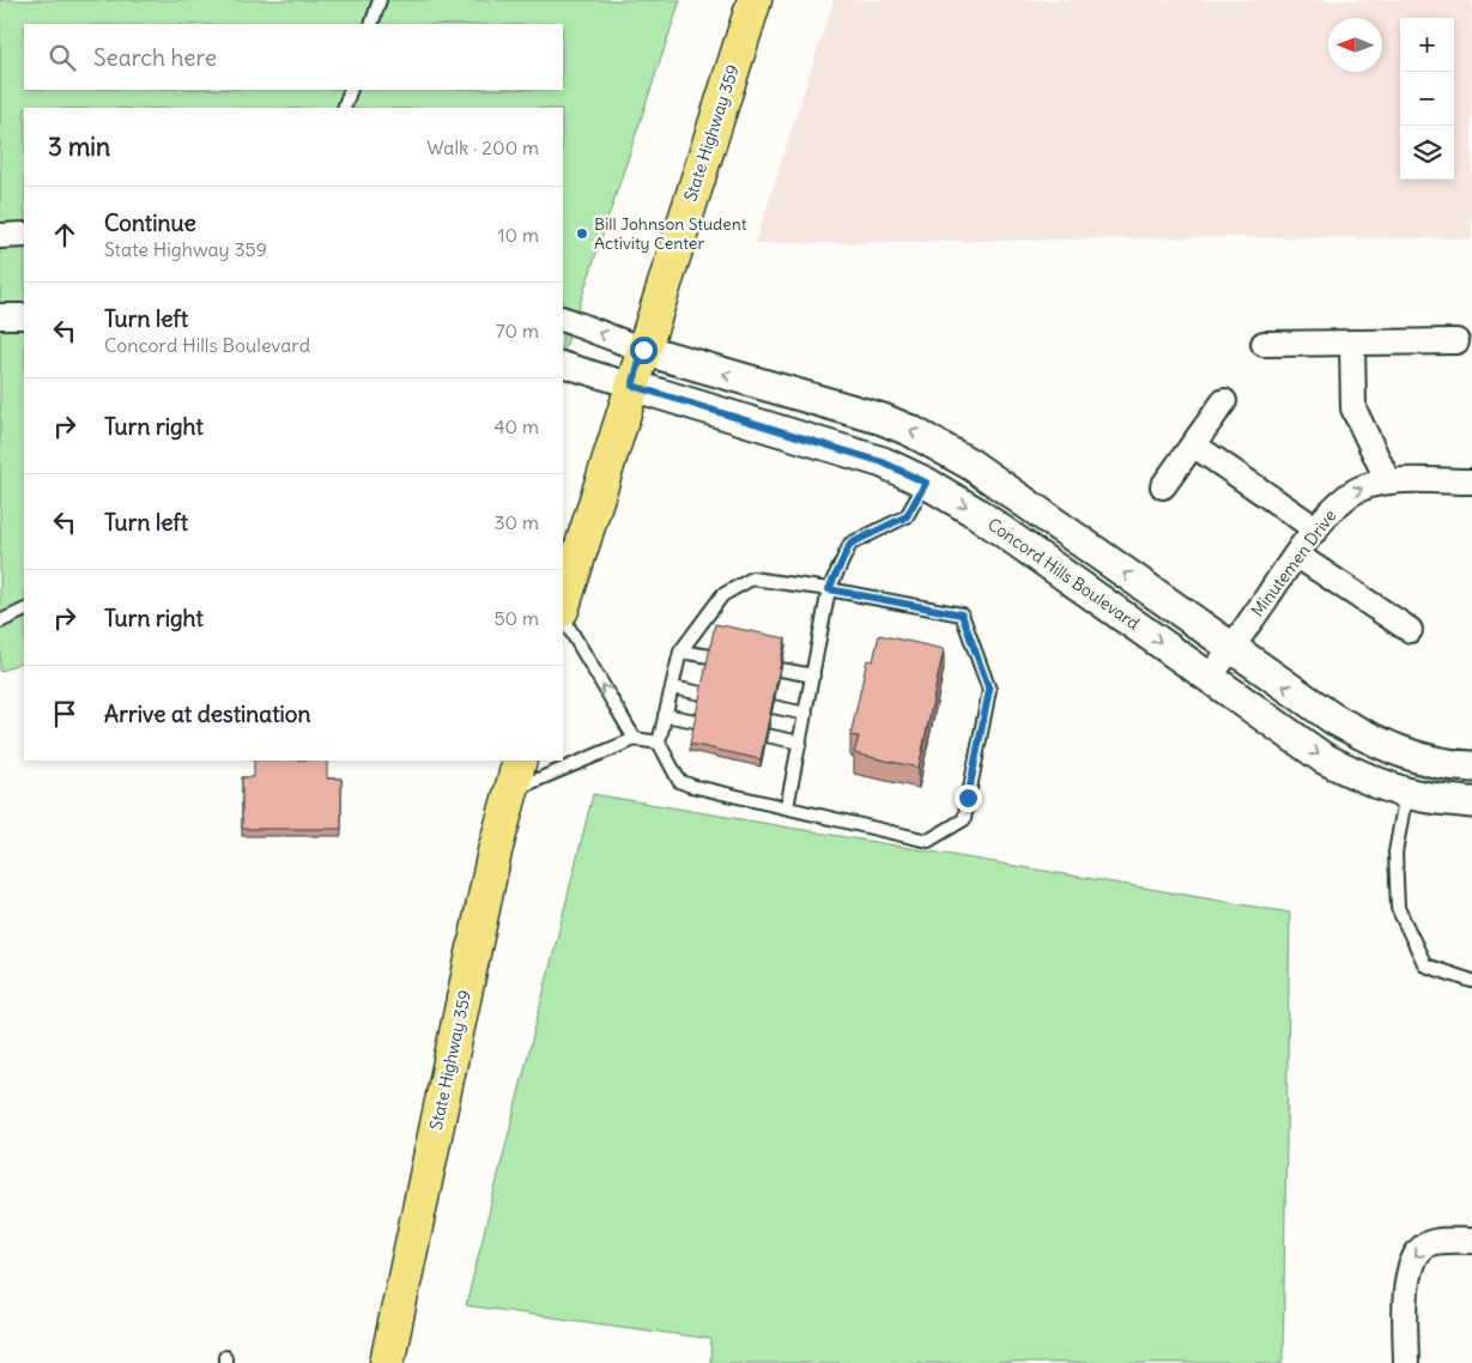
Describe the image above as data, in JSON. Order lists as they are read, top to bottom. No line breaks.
{"streets":{"main road":["State Highway 359"],"street":["Minutemen Drive","Concord Hills Boulevard"]},"crossings":[["State Highway 359","Concord Hills Boulevard"],["Minutemen Drive","Concord Hills Boulevard"]],"places":["Bill Johnson Student Activity Center"],"north":"left","page":{"map_buttons":["+","−"],"search":"Search here","heading":["3 min","Walk · 200 m"],"list":[["Continue","State Highway 359","10 m"],["Turn left","Concord Hills Boulevard","70 m"],["Turn right","40 m"],["Turn left","30 m"],["Turn right","50 m"],"Arrive at destination"]}}
